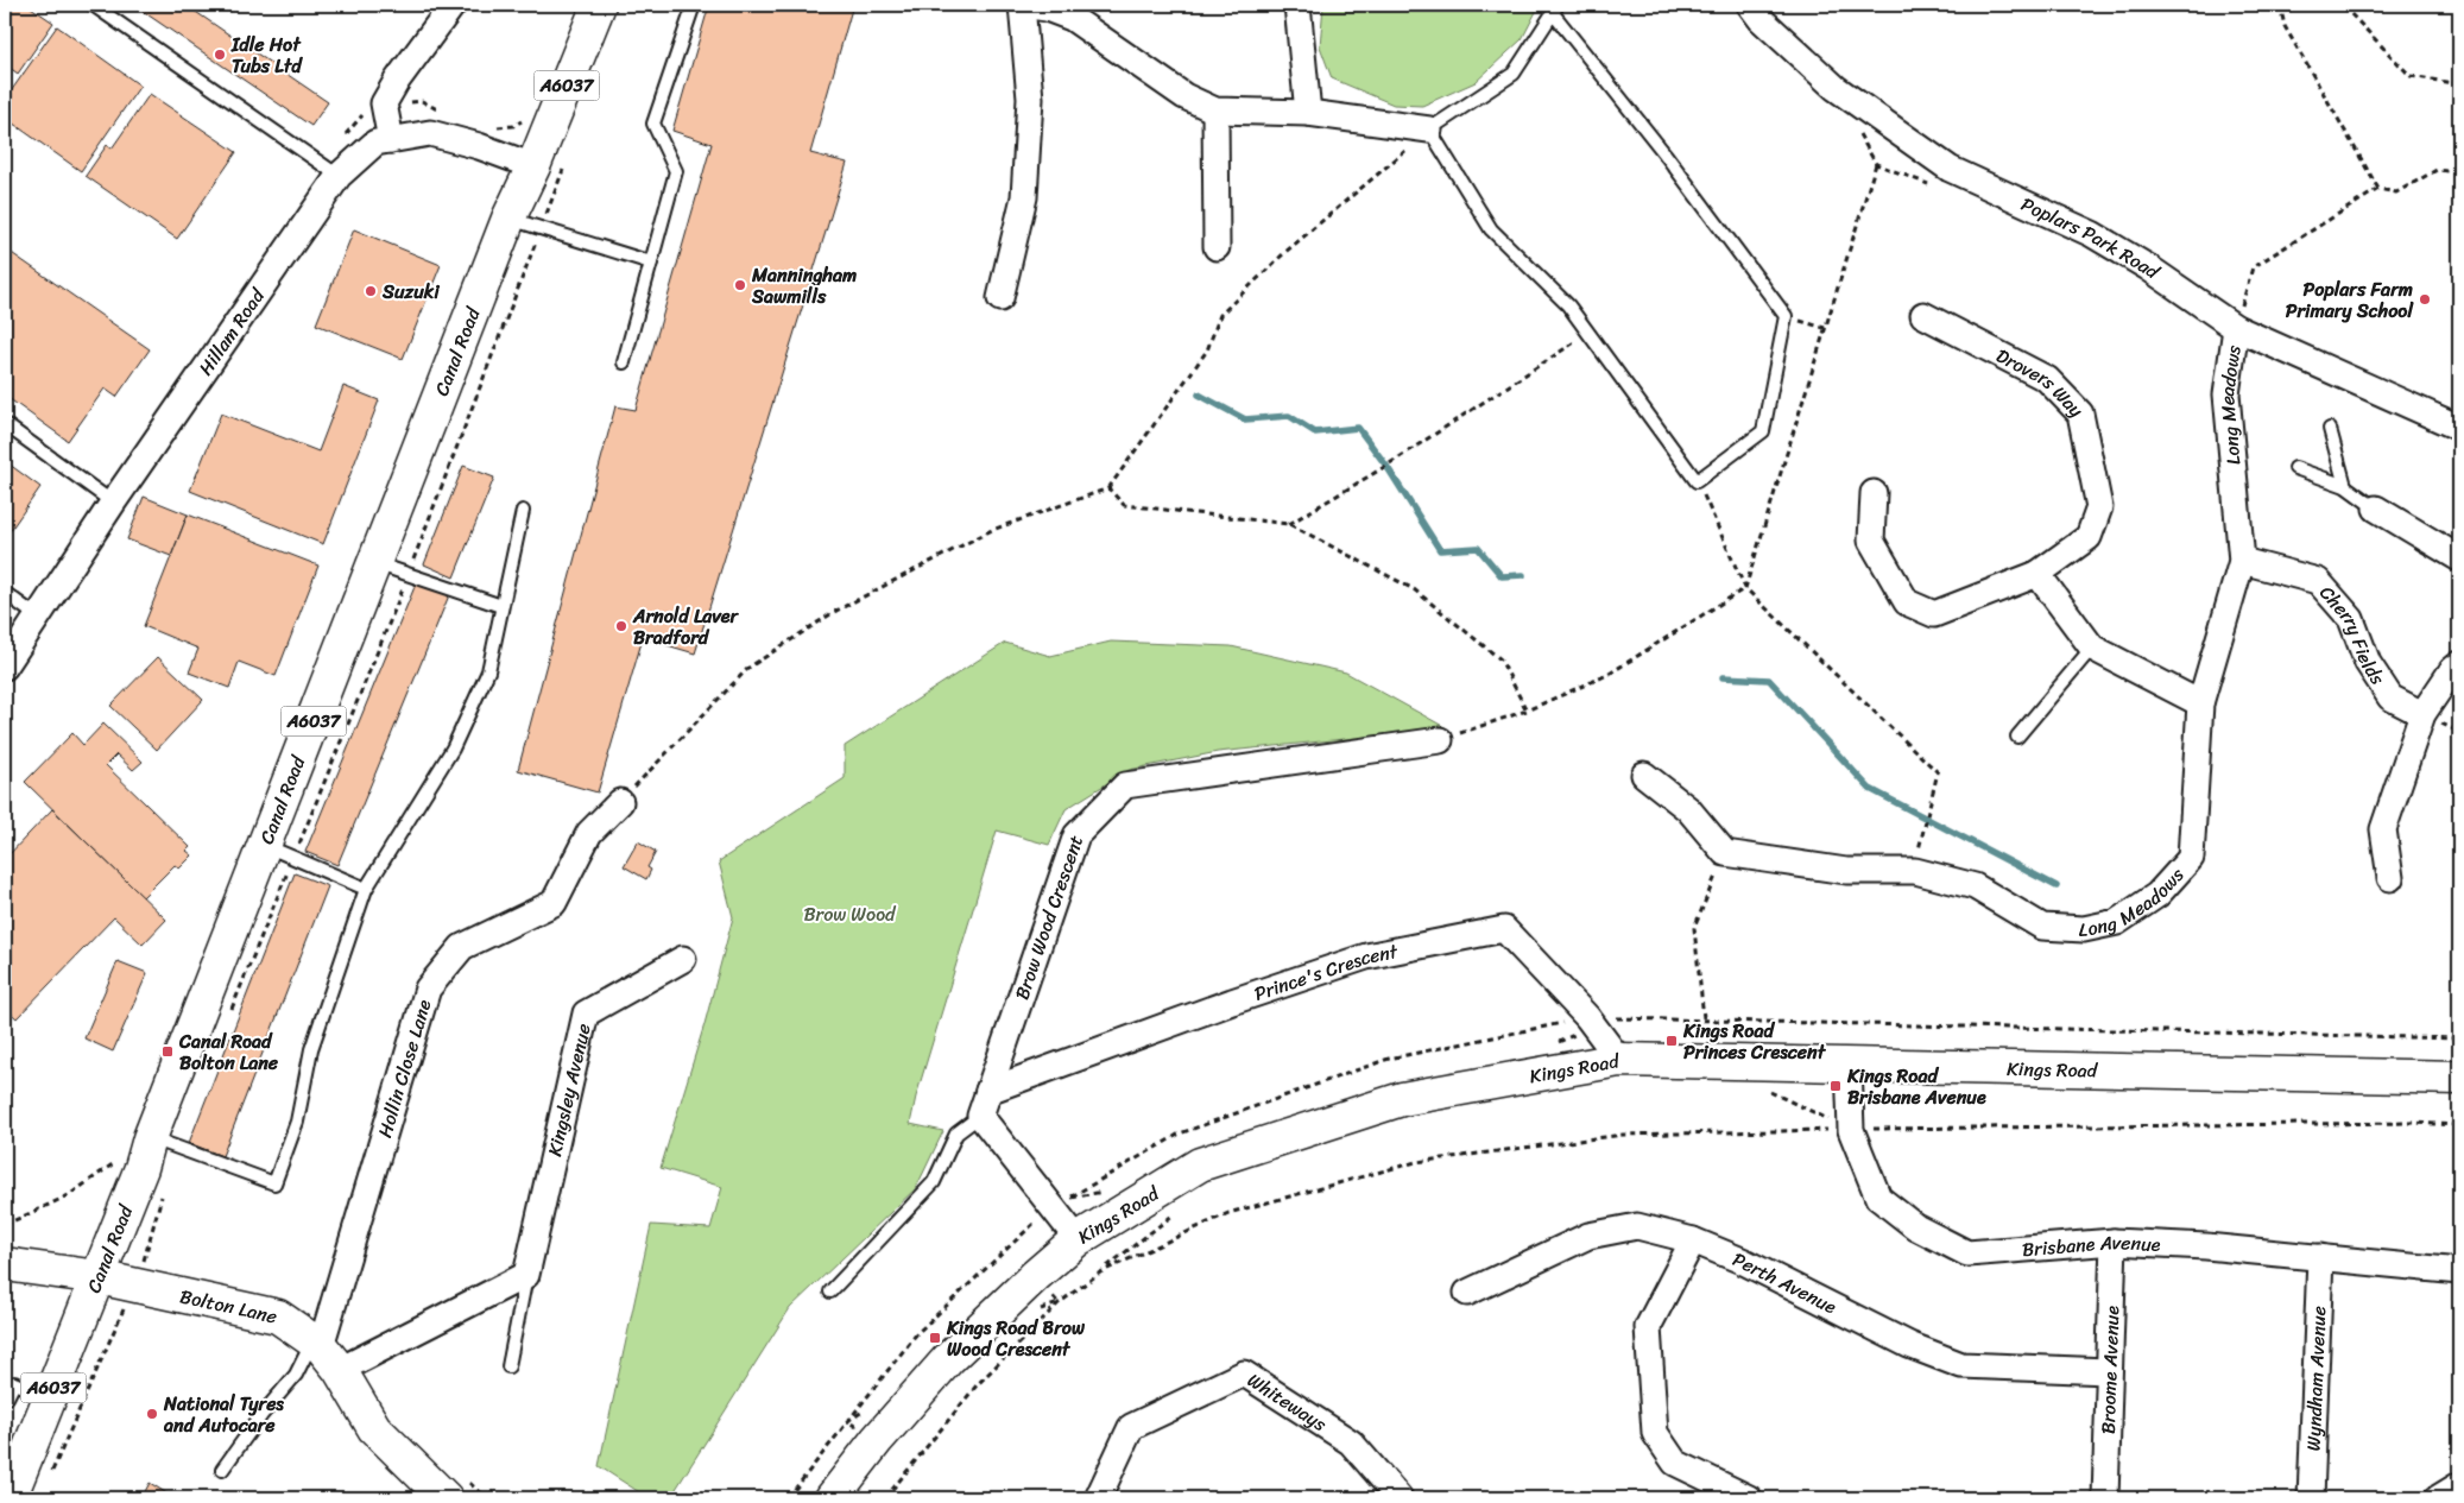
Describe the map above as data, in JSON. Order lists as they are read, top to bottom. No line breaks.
{"streets":{"street":["A6037","Poplars Park Road","Hillam Road","Canal Road","Drovers Way","Long Meadows","Cherry Fields","Brow Wood Crescent","Prince's Crescent","Kings Road","Hollin Close Lane","Kingsley Avenue","Brisbane Avenue","Perth Avenue","Bolton Lane","Broome Avenue","Wyndham Avenue","Whiteways"]},"crossings":[["Poplars Park Road","Long Meadows"],["Hillam Road","Canal Road"],["Canal Road","Bolton Lane"],["Long Meadows","Cherry Fields"],["Brow Wood Crescent","Prince's Crescent"],["Prince's Crescent","Kings Road"],["Kings Road","Brisbane Avenue"],["Hollin Close Lane","Bolton Lane"],["Brisbane Avenue","Broome Avenue"],["Brisbane Avenue","Wyndham Avenue"],["Perth Avenue","Broome Avenue"]],"parks":["Brow Wood"],"places":{"other":["Idle Hot Tubs Ltd","Manningham Sawmills","Suzuki","Poplars Farm Primary School","Arnold Laver Bradford","National Tyres and Autocare"],"transit":["Kings Road Princes Crescent","Canal Road Bolton Lane","Kings Road Brisbane Avenue","Kings Road Brow Wood Crescent"]}}
